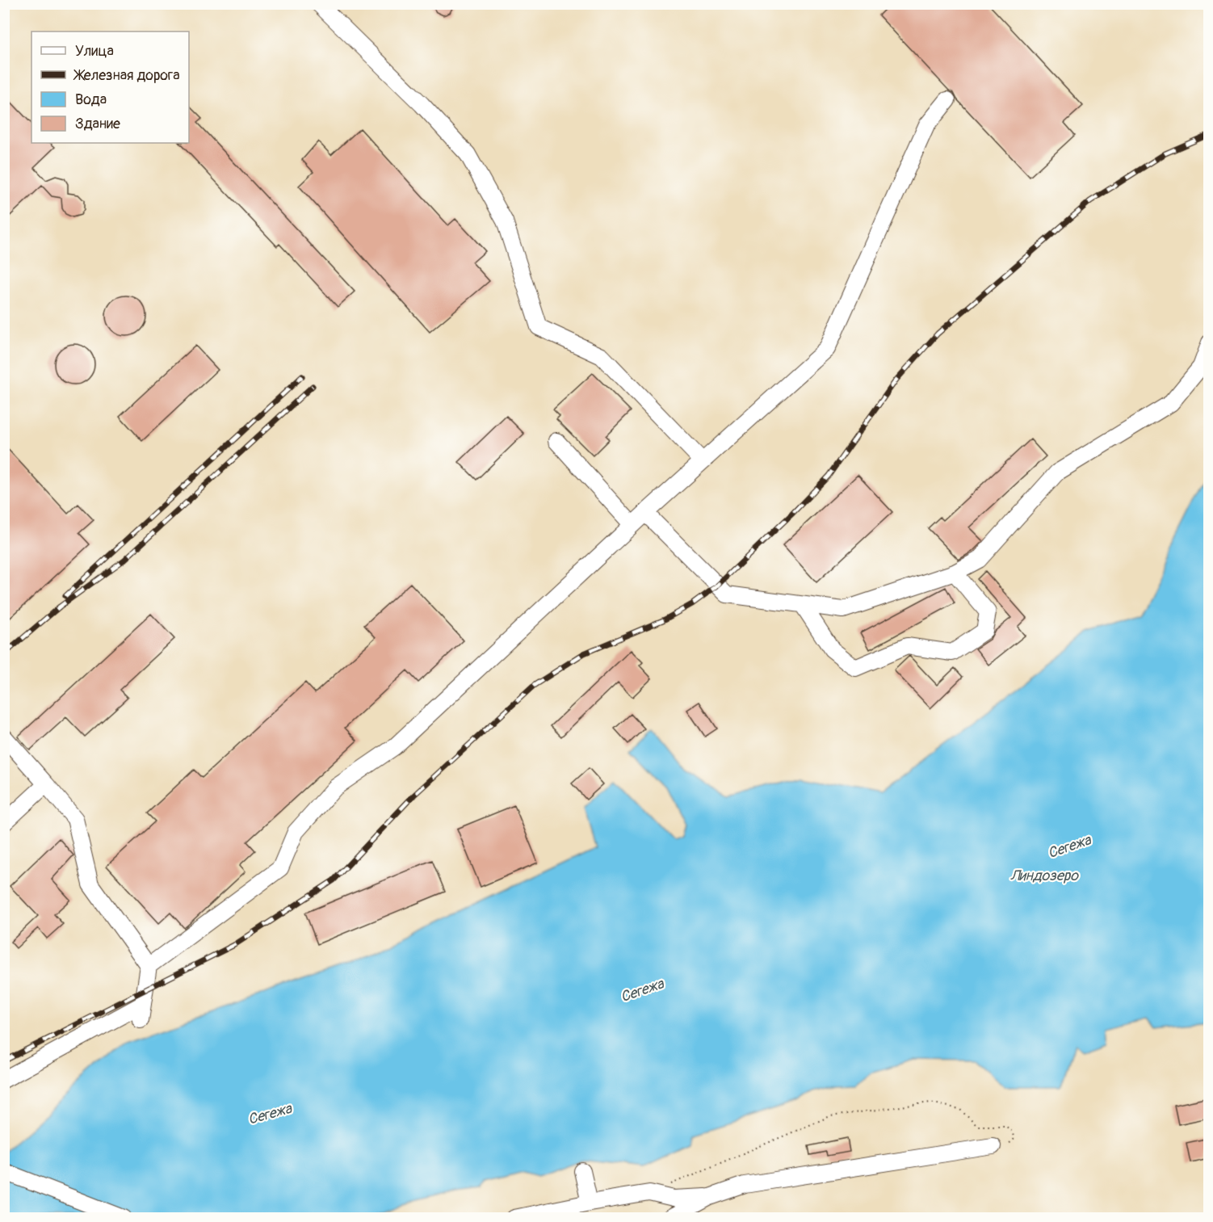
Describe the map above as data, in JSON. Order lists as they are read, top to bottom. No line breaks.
{"water":["Сегежа","Линдозеро"],"legend":["Улица","Железная дорога","Вода","Здание"]}
